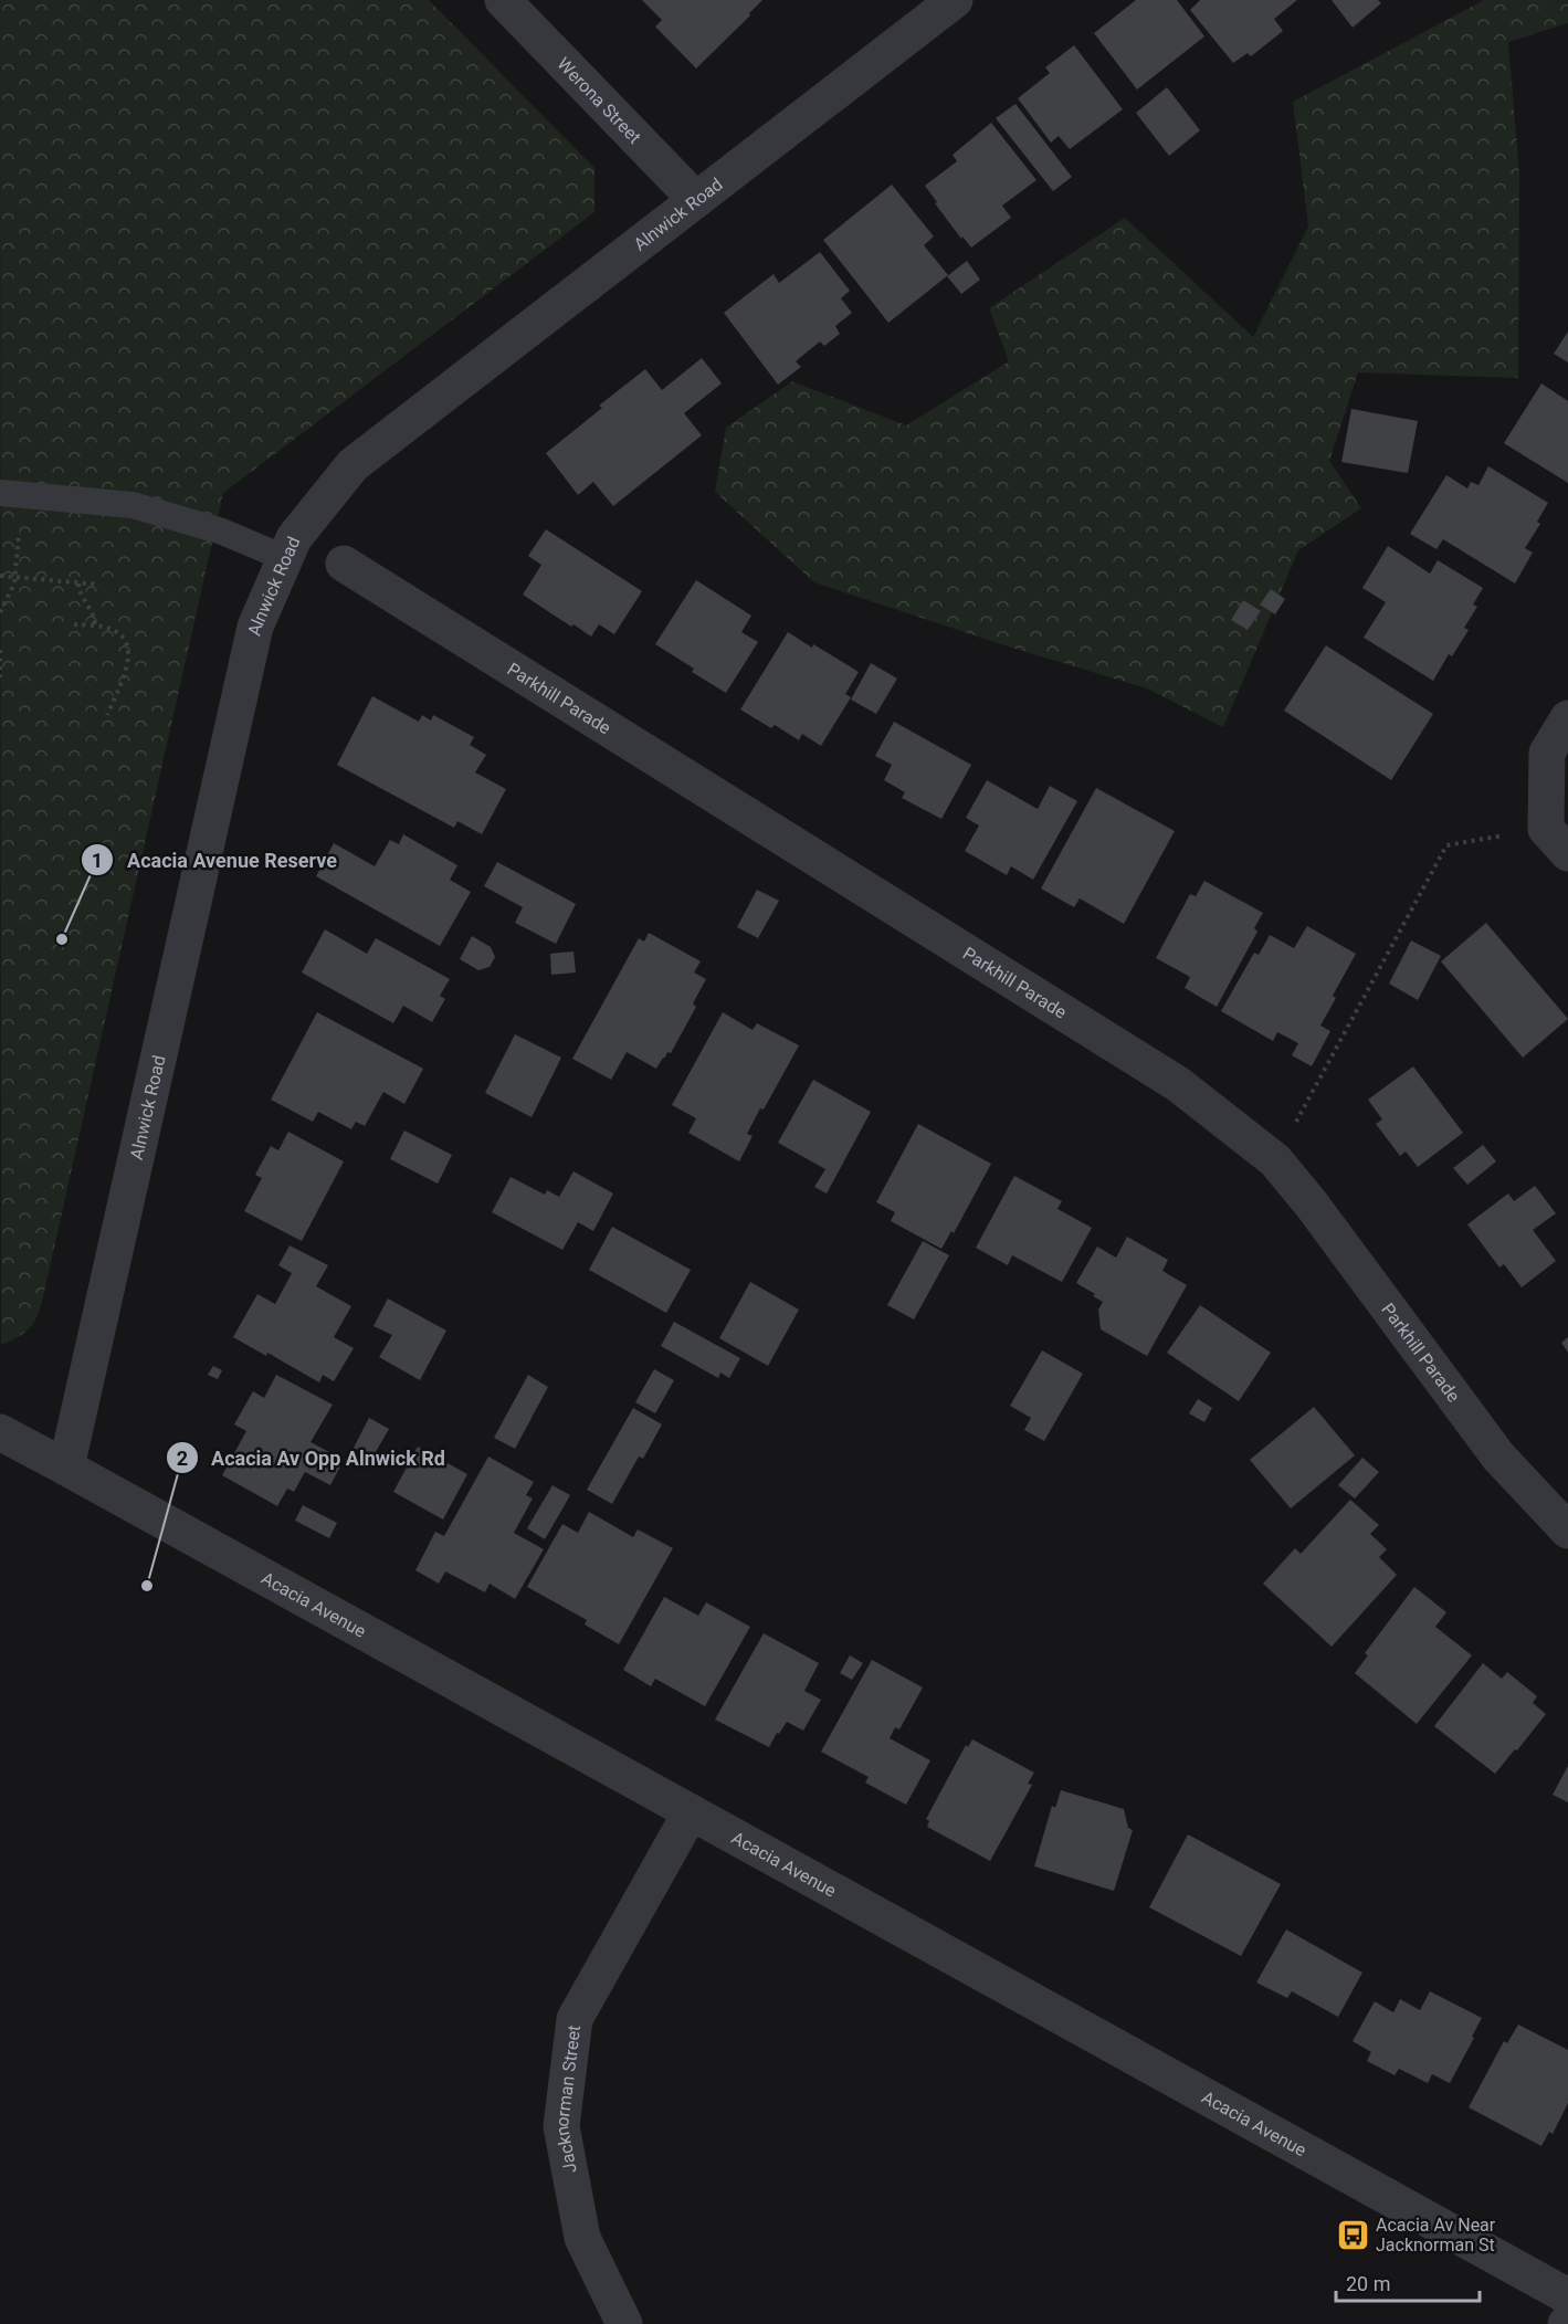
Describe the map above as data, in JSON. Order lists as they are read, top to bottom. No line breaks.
{"streets":{"street":["Werona Street","Alnwick Road","Parkhill Parade","Acacia Avenue","Jacknorman Street"]},"crossings":[["Werona Street","Alnwick Road"],["Alnwick Road","Acacia Avenue"],["Acacia Avenue","Jacknorman Street"]],"places":{"other":["Acacia Avenue Reserve","Acacia Av Opp Alnwick Rd"],"bus stop":["Acacia Av Near Jacknorman St"]},"scale_bar":"20 m"}
